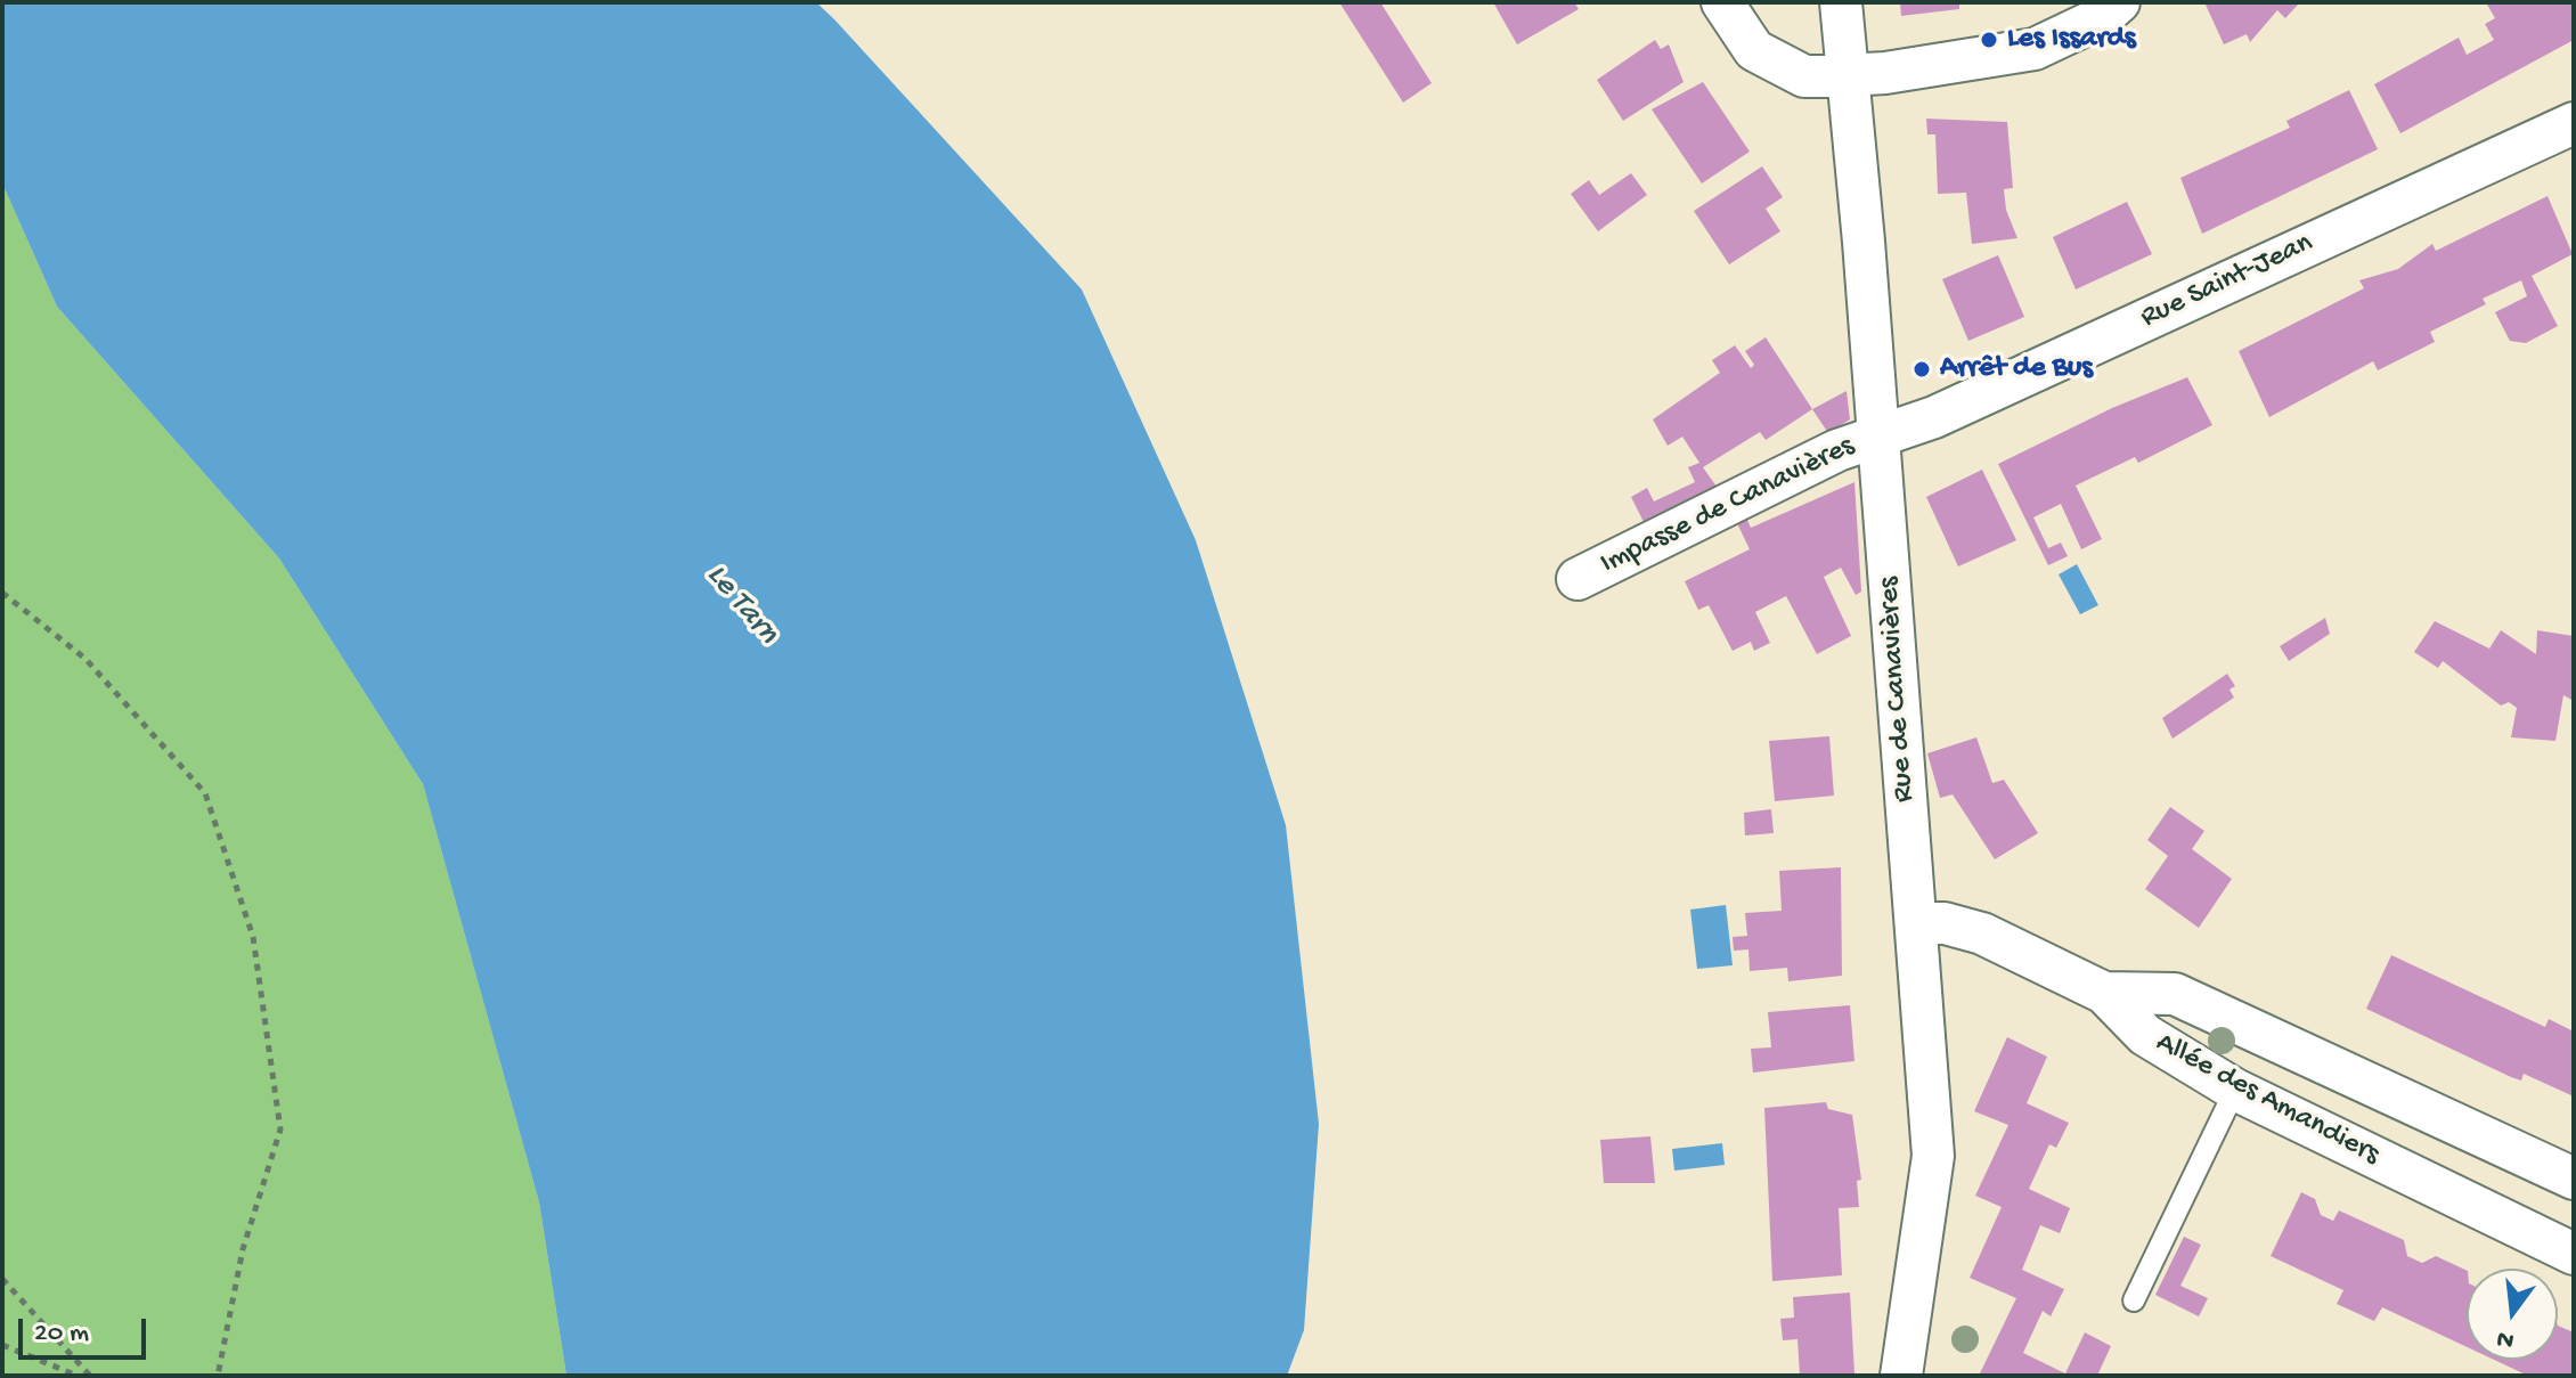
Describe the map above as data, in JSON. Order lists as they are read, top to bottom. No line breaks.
{"streets":{"street":["Rue Saint-Jean","Impasse de Canavières","Rue de Canavières","Allée des Amandiers"]},"crossings":[["Rue Saint-Jean","Impasse de Canavières"],["Rue Saint-Jean","Rue de Canavières"],["Impasse de Canavières","Rue de Canavières"],["Rue de Canavières","Allée des Amandiers"]],"water":["Le Tarn"],"places":["Les Issards","Arrêt de Bus"],"scale_bar":"20 m","north":"bottom"}
